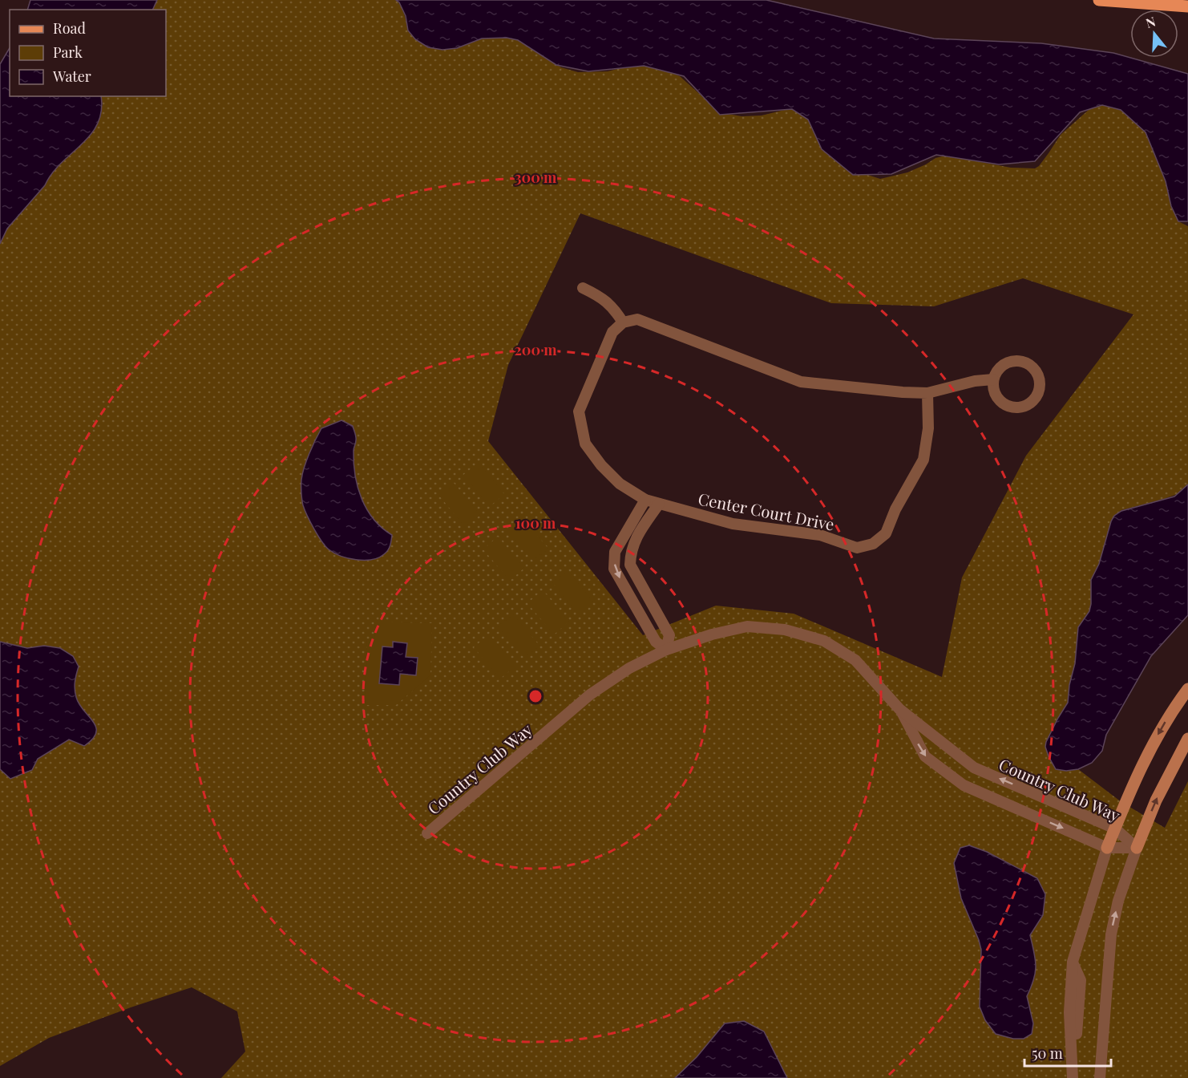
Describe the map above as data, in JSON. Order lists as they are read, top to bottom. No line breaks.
{"streets":{"street":["Center Court Drive","Country Club Way"]},"legend":["Road","Park","Water"],"scale_bar":"50 m","north":"top","rings":["300 m","200 m","100 m"]}
